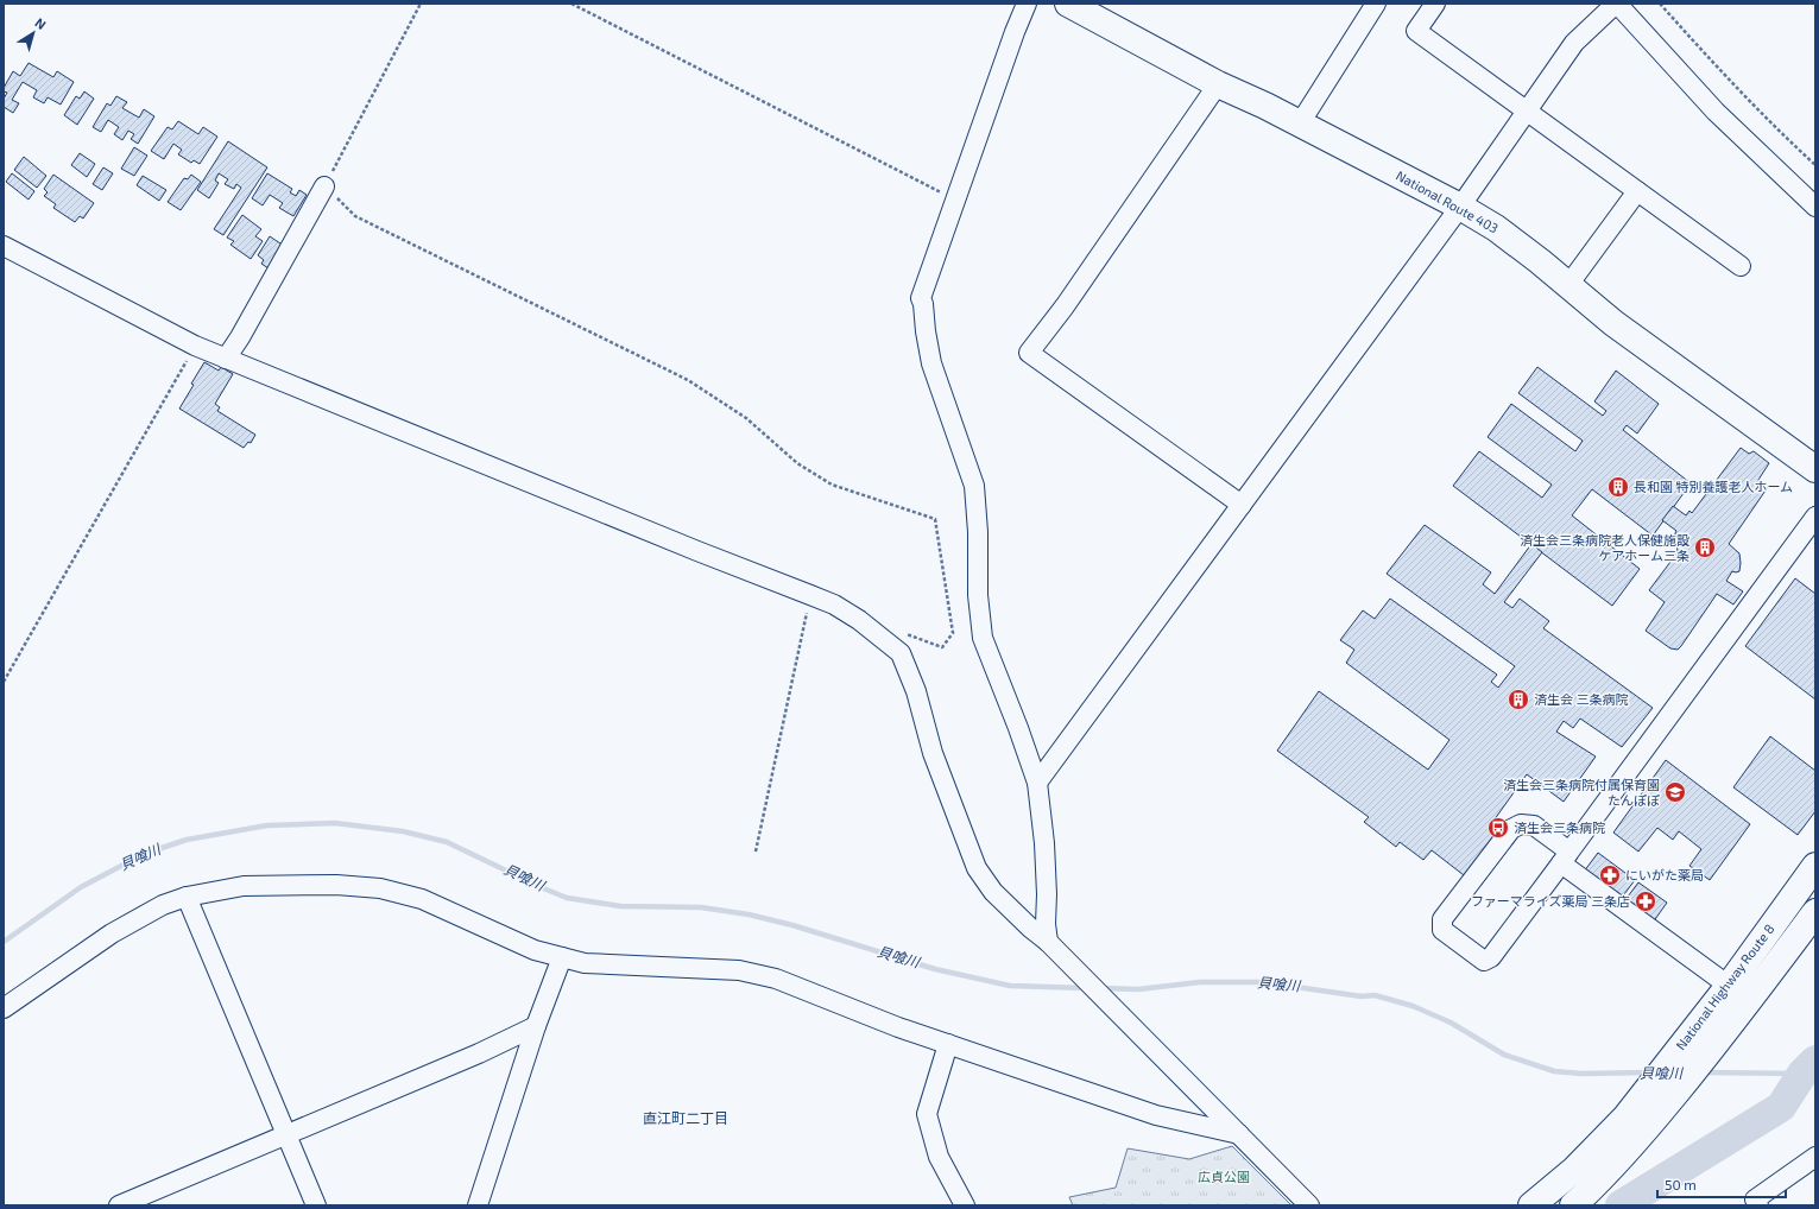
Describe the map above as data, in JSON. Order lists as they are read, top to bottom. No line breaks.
{"streets":{"highway":["National Route 403","National Highway Route 8"]},"districts":["直江町二丁目"],"water":["貝喰川"],"parks":["広貞公園"],"places":{"building":["長和園 特別養護老人ホーム","済生会三条病院老人保健施設 ケアホーム三条","済生会 三条病院"],"school or university":["済生会三条病院付属保育園 たんぽぽ"],"bus stop":["済生会三条病院"],"pharmacy":["にいがた薬局","ファーマライズ薬局 三条店"]},"scale_bar":"50 m","north":"top right"}
